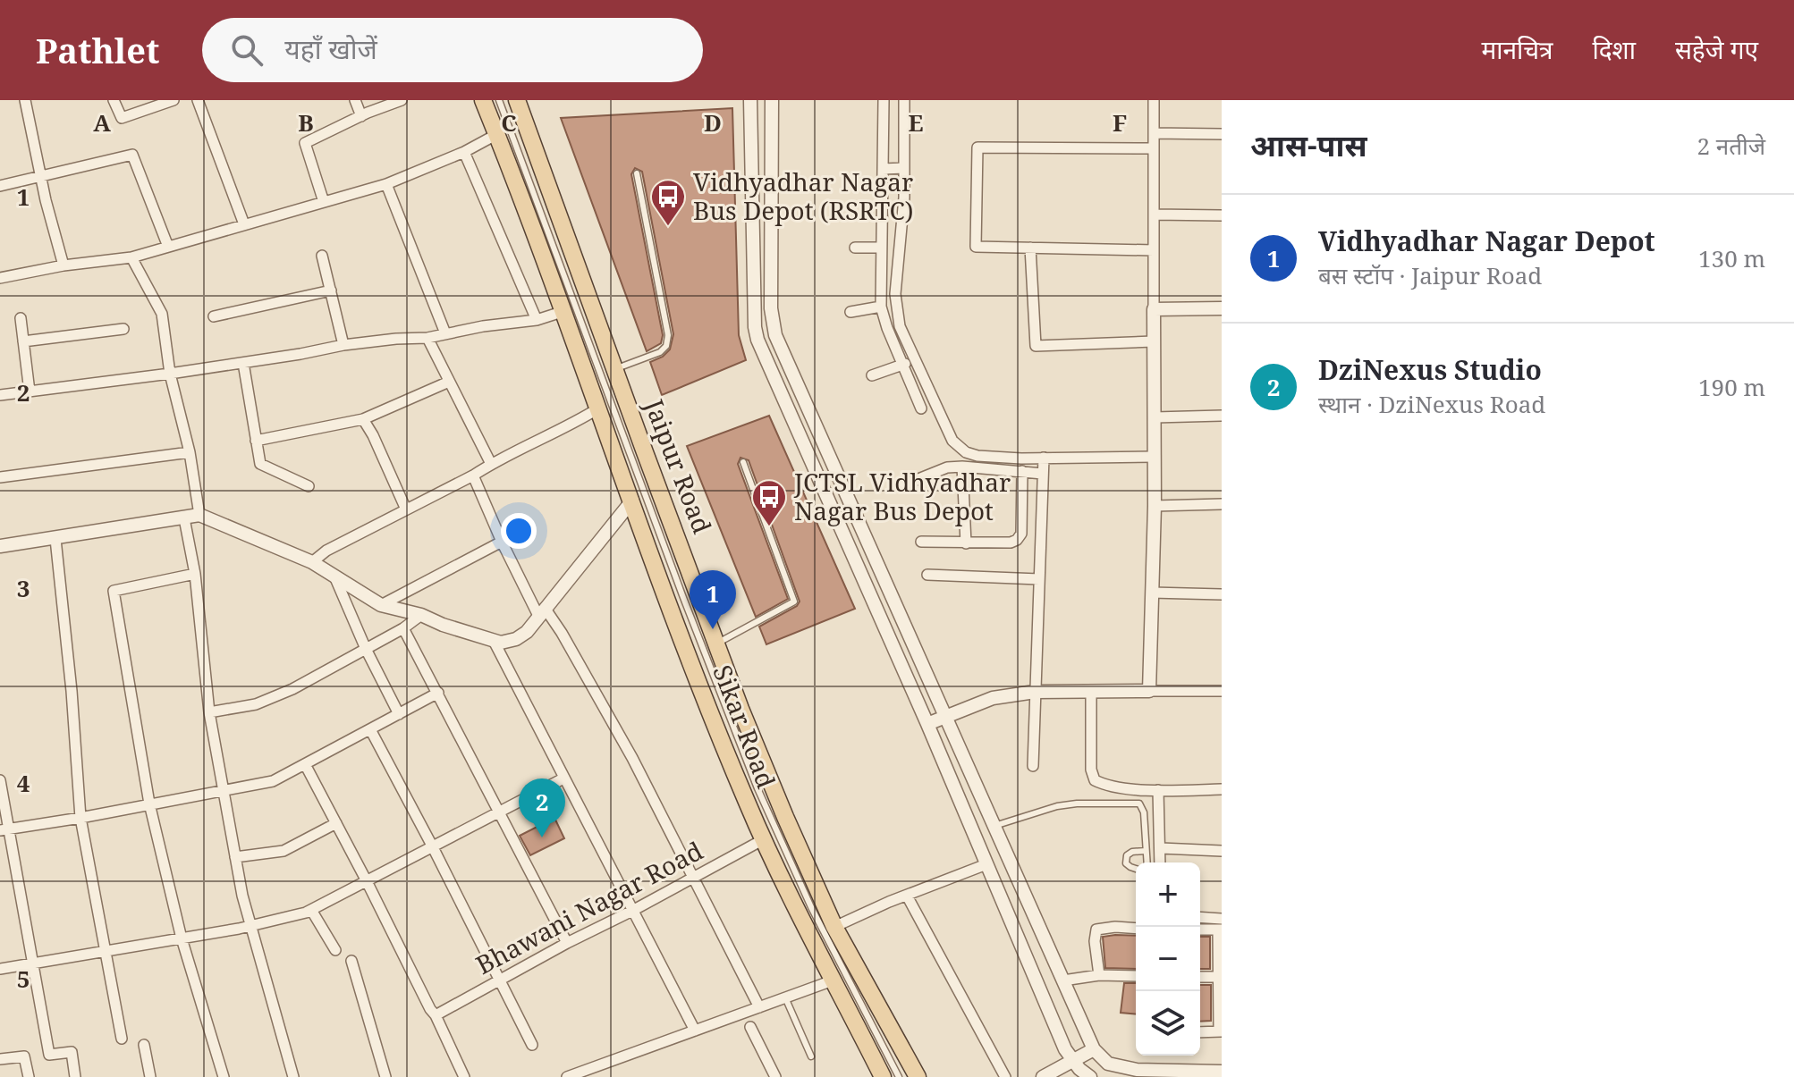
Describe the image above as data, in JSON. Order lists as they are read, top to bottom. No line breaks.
{"streets":{"main road":["Jaipur Road","Sikar Road"],"street":["Bhawani Nagar Road"]},"crossings":[["Sikar Road","Bhawani Nagar Road"]],"places":{"bus stop":["Vidhyadhar Nagar Bus Depot (RSRTC)","JCTSL Vidhyadhar Nagar Bus Depot"]},"page":{"header":"Pathlet","search":"यहाँ खोजें","nav":["मानचित्र","दिशा","सहेजे गए"],"heading":["आस-पास","2 नतीजे"],"list":[{"mark":"1","name":"Vidhyadhar Nagar Depot","note":"बस स्टॉप · Jaipur Road","value":"130 m"},{"mark":"2","name":"DziNexus Studio","note":"स्थान · DziNexus Road","value":"190 m"}],"pins":["1","2"],"map_buttons":["+","−"]},"grid":{"columns":["A","B","C","D","E","F"],"rows":["1","2","3","4","5"]}}
